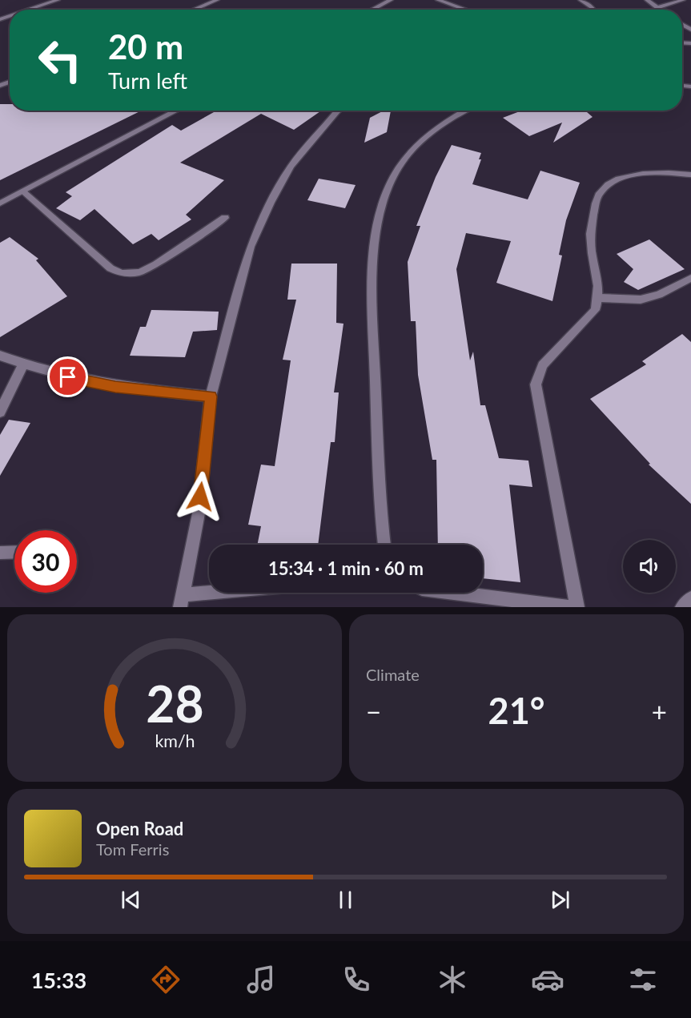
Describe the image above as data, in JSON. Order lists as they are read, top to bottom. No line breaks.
{"page":{"turn":["20 m","Turn left"],"limit":"30","trip":"15:34 · 1 min · 60 m","tile":"Climate","heat":["−","21°","+"],"song":["Open Road","Tom Ferris"],"tabs":"15:33","gauge":["28","km/h"]}}
